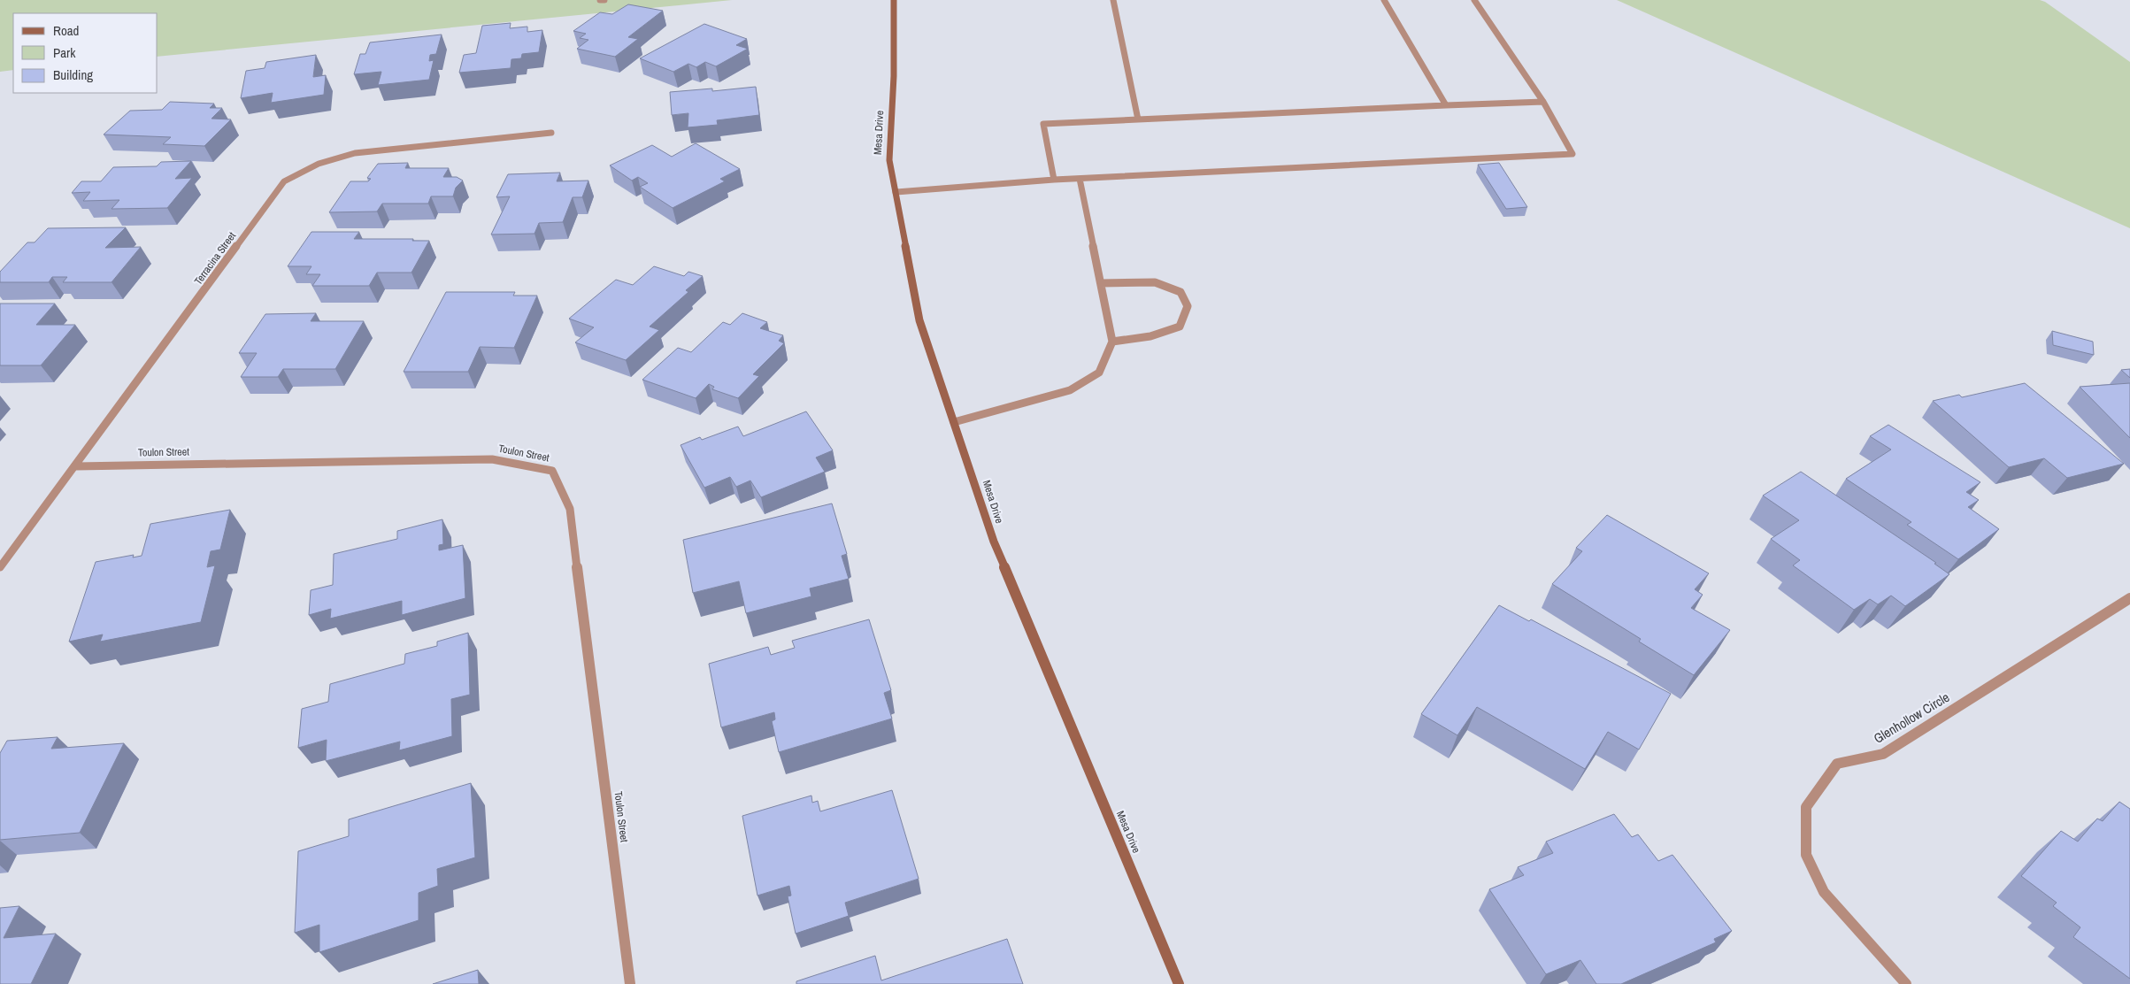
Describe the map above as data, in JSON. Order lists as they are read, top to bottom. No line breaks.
{"streets":{"main road":["Mesa Drive"],"street":["Terracina Street","Toulon Street","Glenhollow Circle"]},"crossings":[["Terracina Street","Toulon Street"]],"legend":["Road","Park","Building"]}
